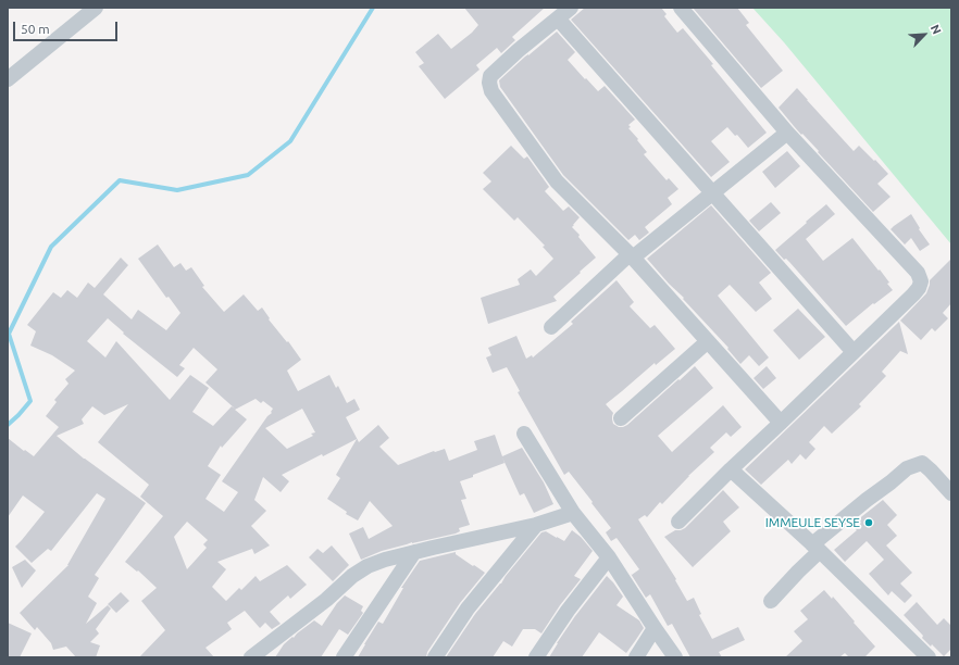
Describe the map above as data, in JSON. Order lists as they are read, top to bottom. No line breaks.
{"places":["IMMEULE SEYSE"],"scale_bar":"50 m","north":"top right"}
